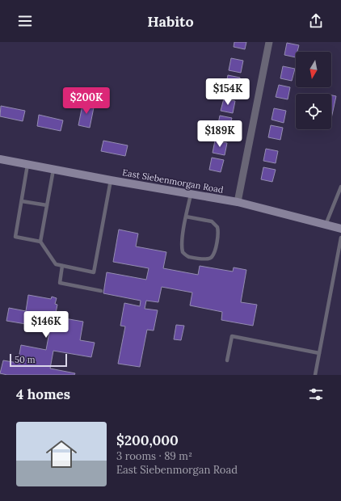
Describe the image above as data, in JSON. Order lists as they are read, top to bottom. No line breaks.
{"streets":{"street":["East Siebenmorgan Road"]},"scale_bar":"50 m","north":"bottom","page":{"header":"Habito","price":["$154K","$200K","$189K","$146K"],"scale":"50 m","heading":"4 homes","list":[{"name":"$200,000","note":"3 rooms · 89 m² · East Siebenmorgan Road"}]}}
